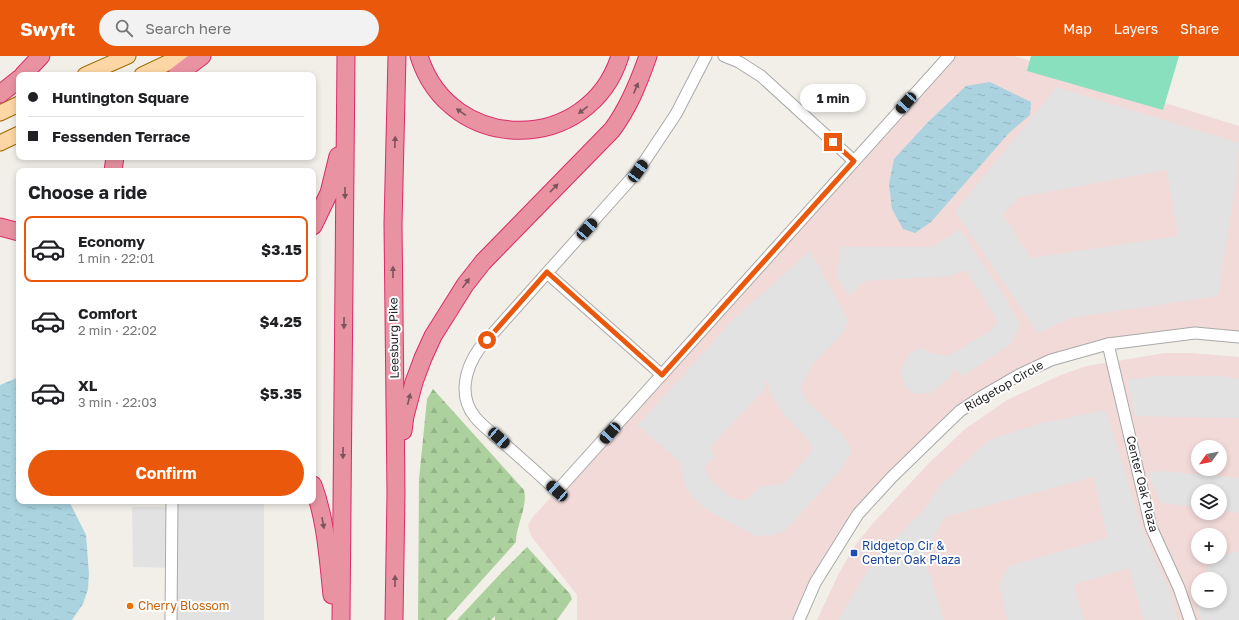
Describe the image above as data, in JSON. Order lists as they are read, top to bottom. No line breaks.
{"streets":{"highway":["Leesburg Pike"],"street":["Ridgetop Circle","Center Oak Plaza"]},"crossings":[["Ridgetop Circle","Center Oak Plaza"]],"places":{"transit":["Ridgetop Cir & Center Oak Plaza"],"other":["Cherry Blossom"]},"north":"bottom left","page":{"header":"Swyft","search":"Search here","nav":["Map","Layers","Share"],"banner":["Huntington Square","Fessenden Terrace"],"bubble":"1 min","heading":"Choose a ride","list":[{"name":"Economy","note":"1 min · 22:01","value":"$3.15"},{"name":"Comfort","note":"2 min · 22:02","value":"$4.25"},{"name":"XL","note":"3 min · 22:03","value":"$5.35"}],"map_buttons":["+","−"],"buttons":"Confirm"}}
